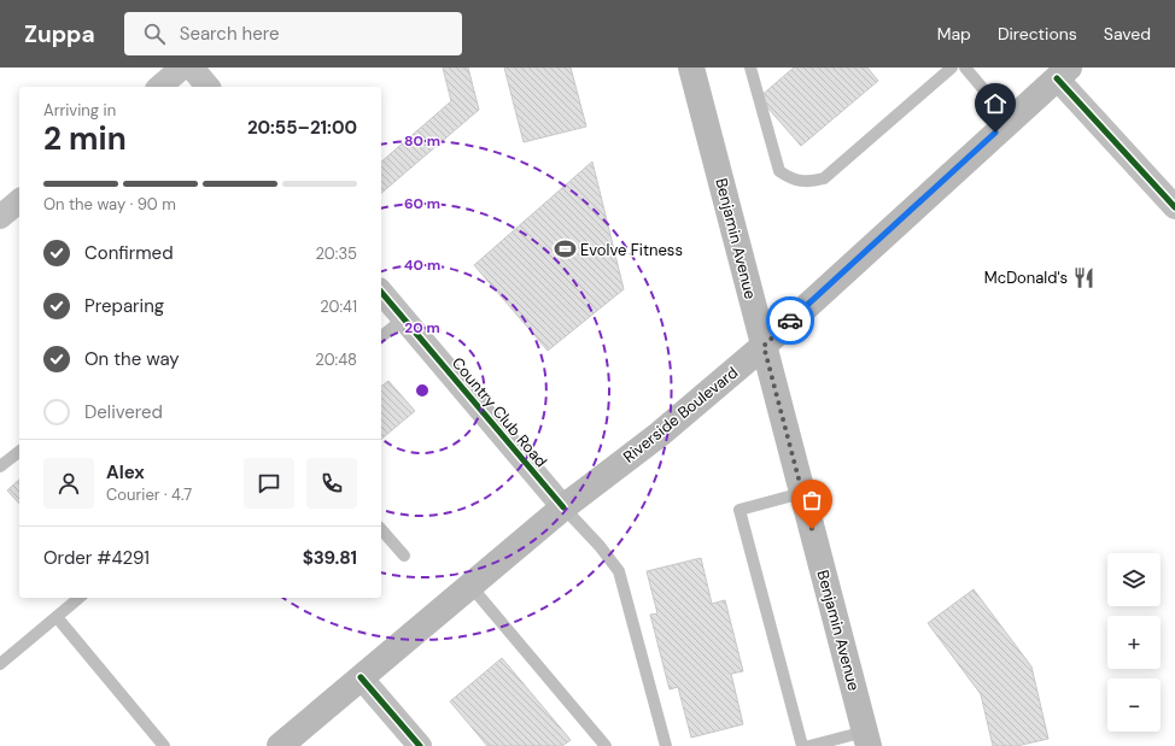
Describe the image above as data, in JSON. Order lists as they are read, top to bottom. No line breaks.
{"streets":{"main road":["Benjamin Avenue","Riverside Boulevard"],"street":["Country Club Road"]},"crossings":[["Benjamin Avenue","Riverside Boulevard"],["Country Club Road","Riverside Boulevard"]],"places":{"sports":["Evolve Fitness"],"restaurant":["McDonald's"]},"page":{"header":"Zuppa","search":"Search here","nav":["Map","Directions","Saved"],"heading":["2 min","Arriving in","20:55–21:00"],"panel":["Alex","Courier · 4.7","Order #4291","$39.81"],"bar":"On the way · 90 m","list":[["Confirmed","20:35"],["Preparing","20:41"],["On the way","20:48"],"Delivered"],"map_buttons":["+","−"]},"rings":["80 m","60 m","40 m","20 m"]}
